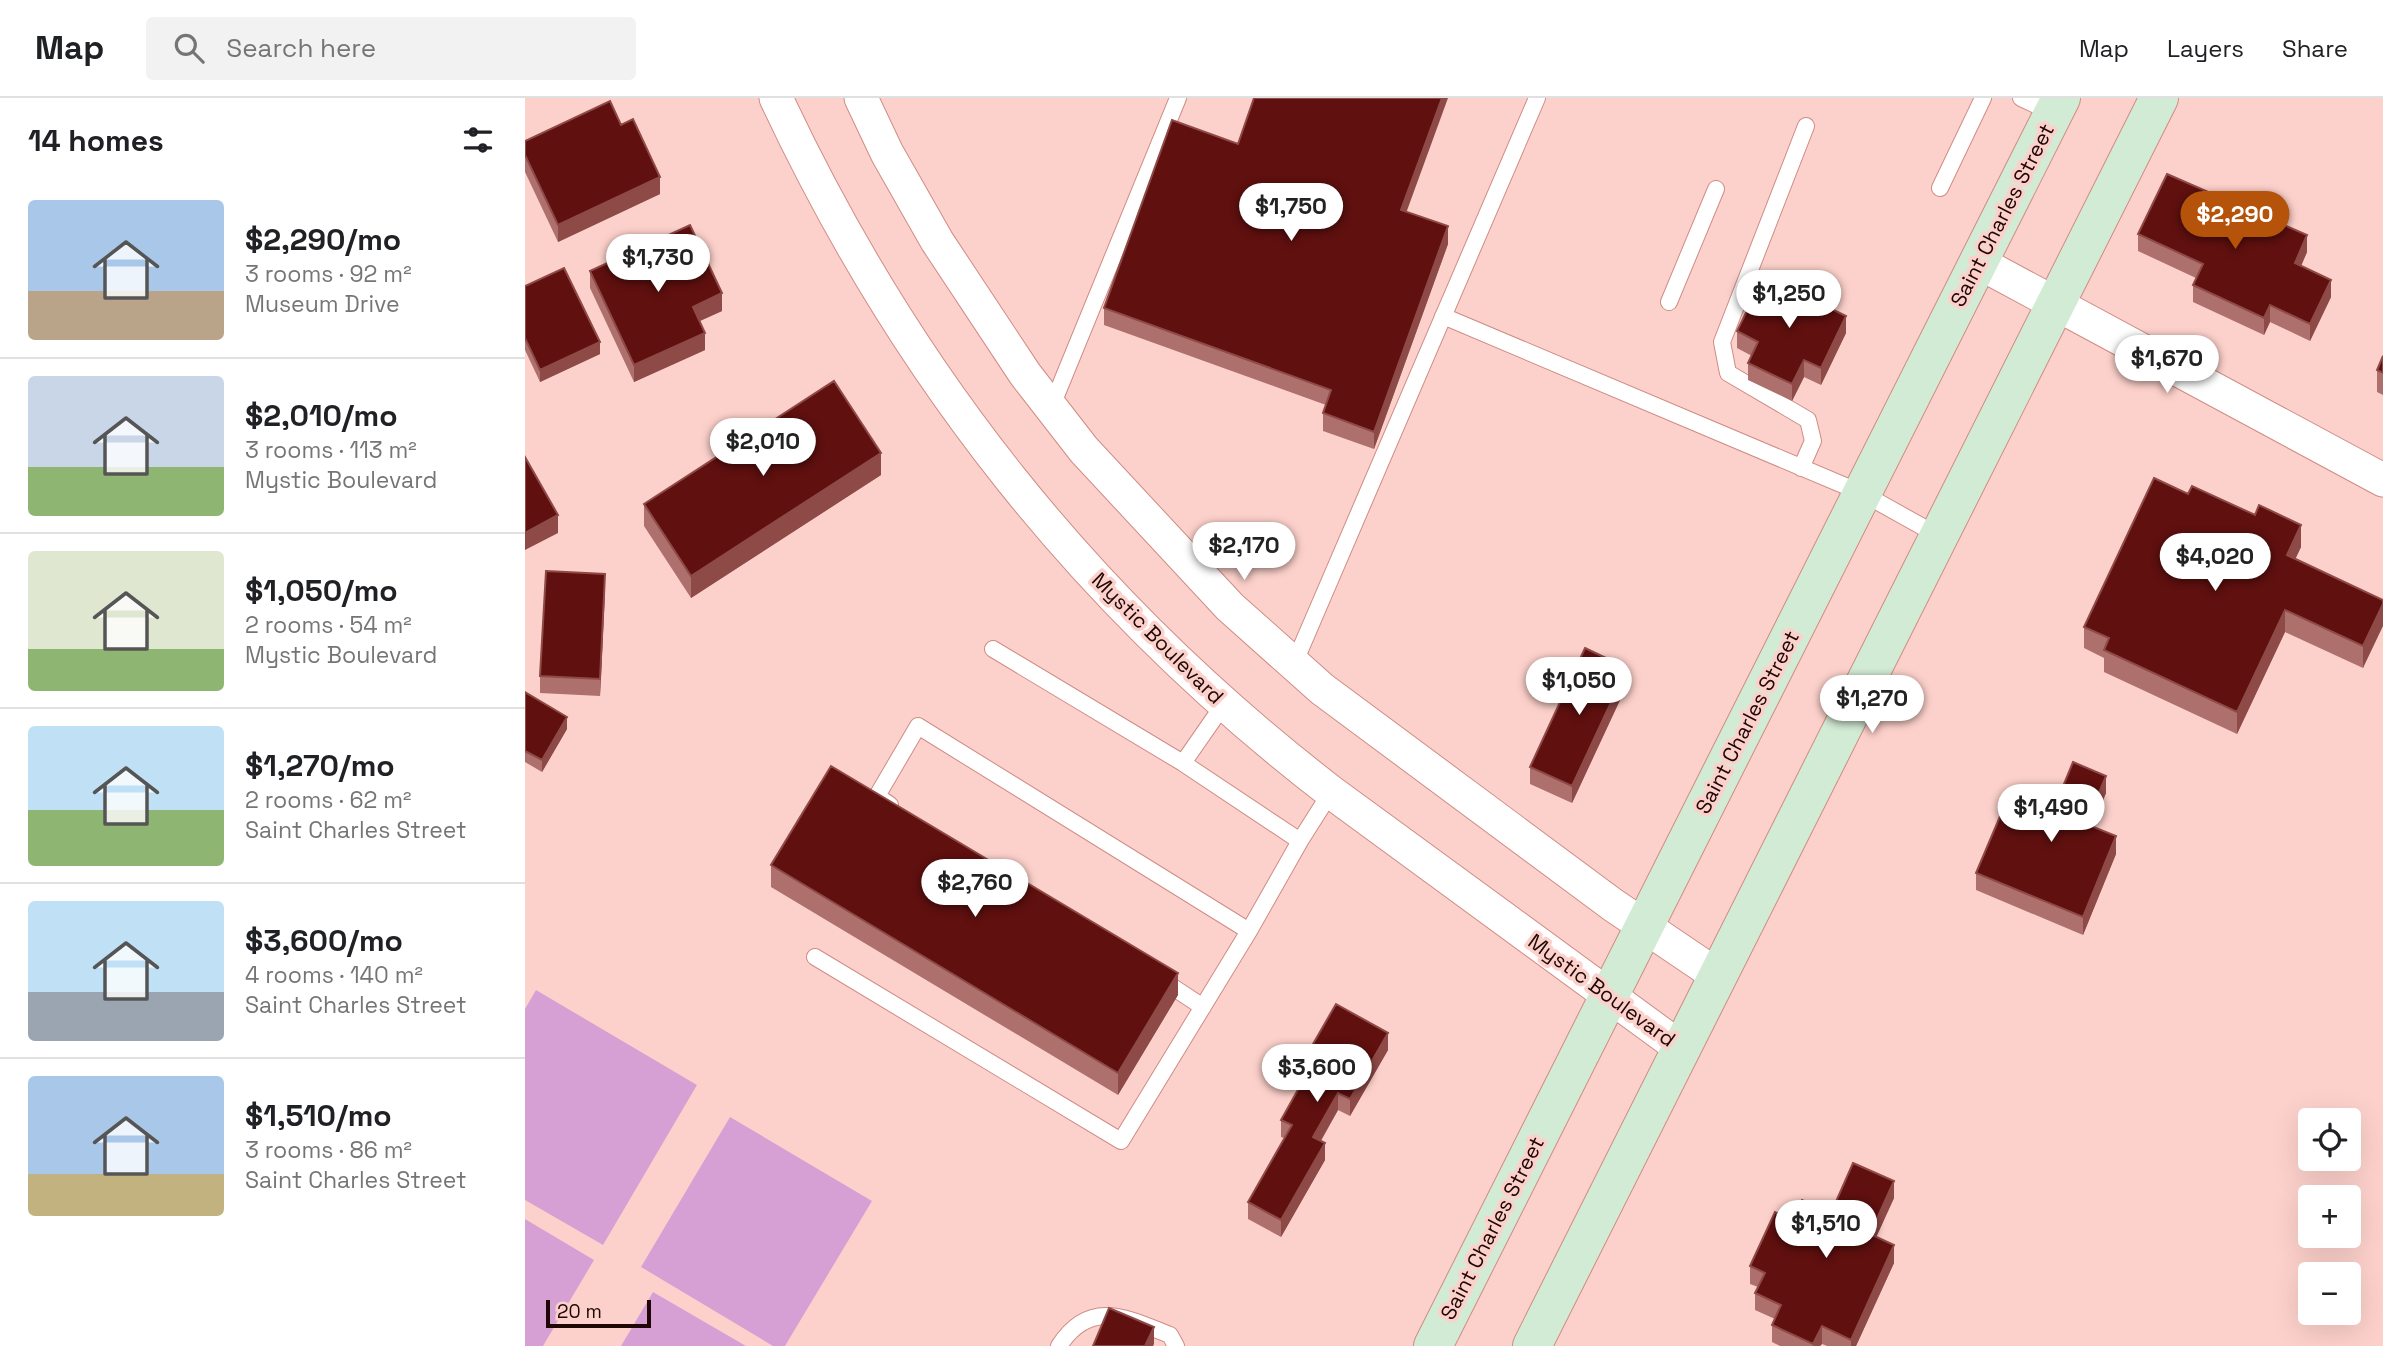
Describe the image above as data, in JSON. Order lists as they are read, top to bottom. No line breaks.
{"streets":{"street":["Saint Charles Street","Mystic Boulevard"]},"crossings":[["Saint Charles Street","Mystic Boulevard"]],"scale_bar":"20 m","page":{"header":"Map","search":"Search here","nav":["Map","Layers","Share"],"heading":"14 homes","list":[{"name":"$2,290/mo","note":"3 rooms · 92 m² · Museum Drive"},{"name":"$2,010/mo","note":"3 rooms · 113 m² · Mystic Boulevard"},{"name":"$1,050/mo","note":"2 rooms · 54 m² · Mystic Boulevard"},{"name":"$1,270/mo","note":"2 rooms · 62 m² · Saint Charles Street"},{"name":"$3,600/mo","note":"4 rooms · 140 m² · Saint Charles Street"},{"name":"$1,510/mo","note":"3 rooms · 86 m² · Saint Charles Street"}],"price":["$1,750","$2,290","$1,730","$1,250","$1,670","$2,010","$2,170","$4,020","$1,050","$1,270","$1,490","$2,760","$3,600","$1,510"],"map_buttons":["+","−"],"scale":"20 m"}}
